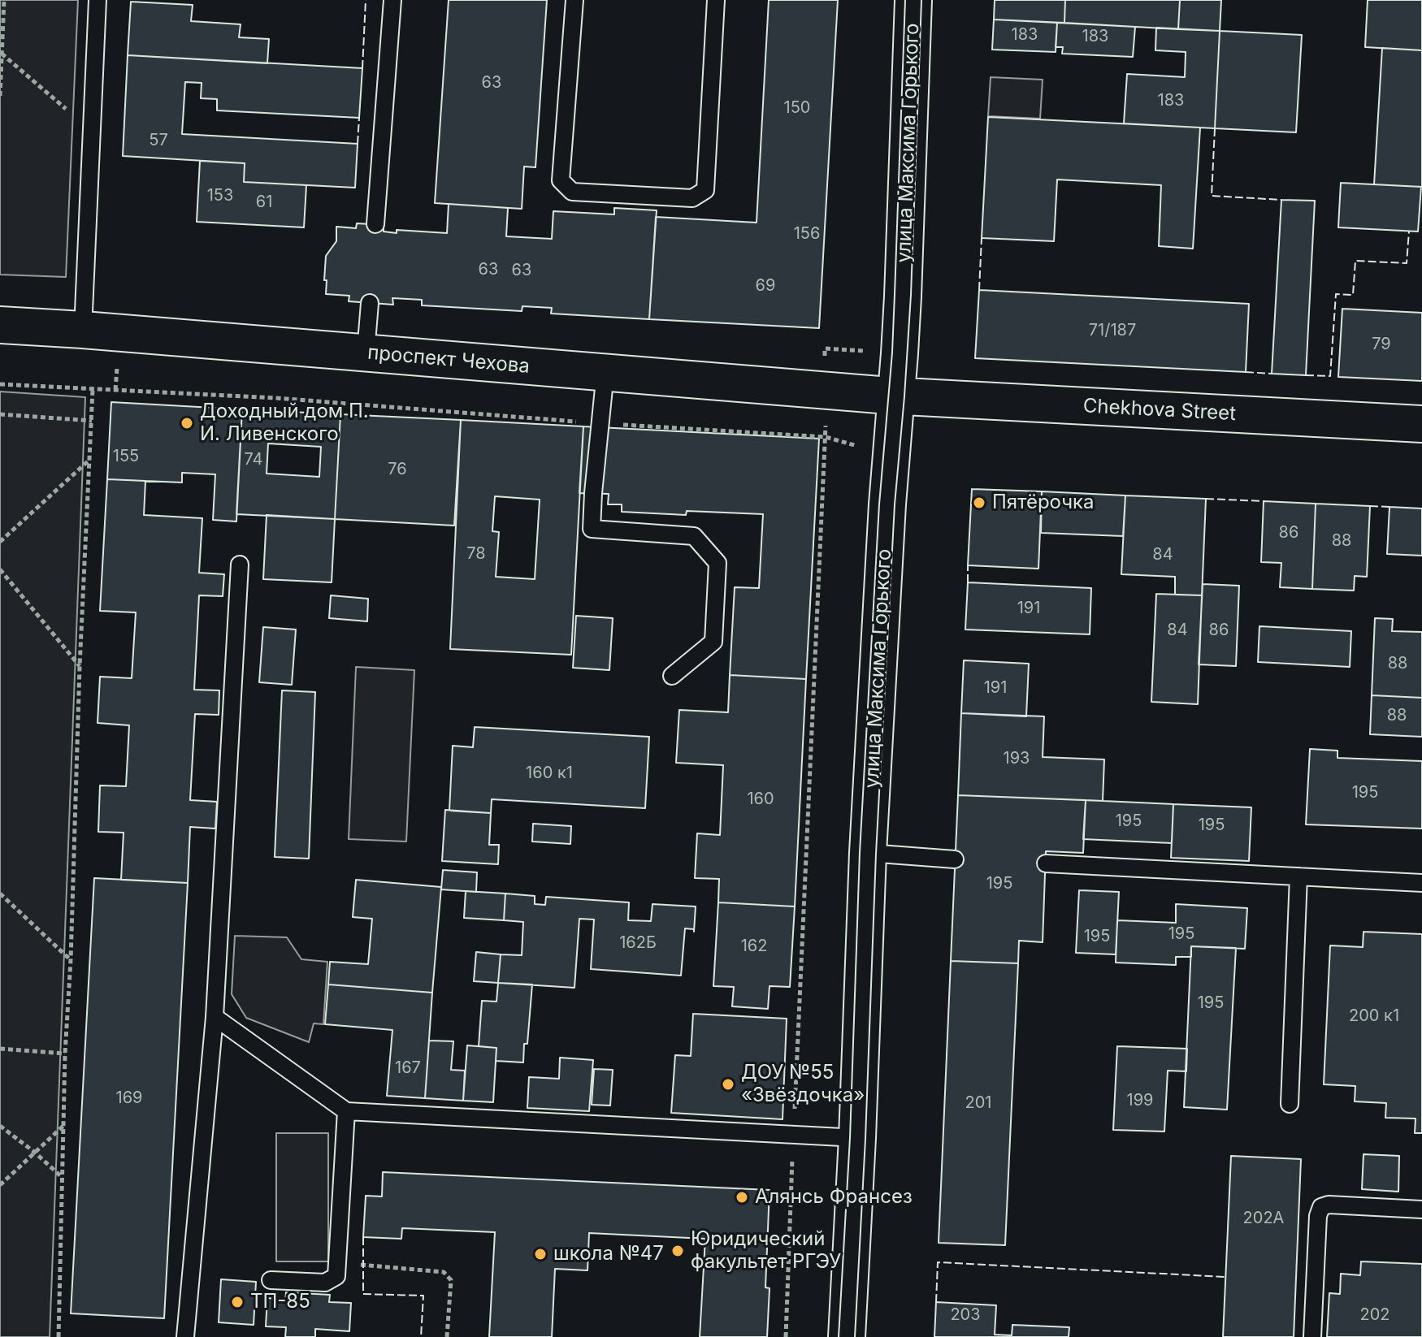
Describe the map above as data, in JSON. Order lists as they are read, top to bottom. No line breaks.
{"streets":{"street":["улица Максима Горького","проспект Чехова","Chekhova Street"]},"crossings":[["улица Максима Горького","проспект Чехова"],["улица Максима Горького","Chekhova Street"],["проспект Чехова","Chekhova Street"]],"places":["Доходный дом П. И. Ливенского","Пятёрочка","ДОУ №55 «Звёздочка»","Алянсь Франсез","Юридический факультет РГЭУ","школа №47","ТП-85"],"house_numbers":["183","183","63","183","150","57","153","61","156","63","63","69","71/187","79","155","74","76","86","88","78","84","191","84","86","88","191","88","193","160 к1","195","160","195","195","195","195","195","162Б","162","195","200 к1","167","169","199","201","202А","203","202"]}
